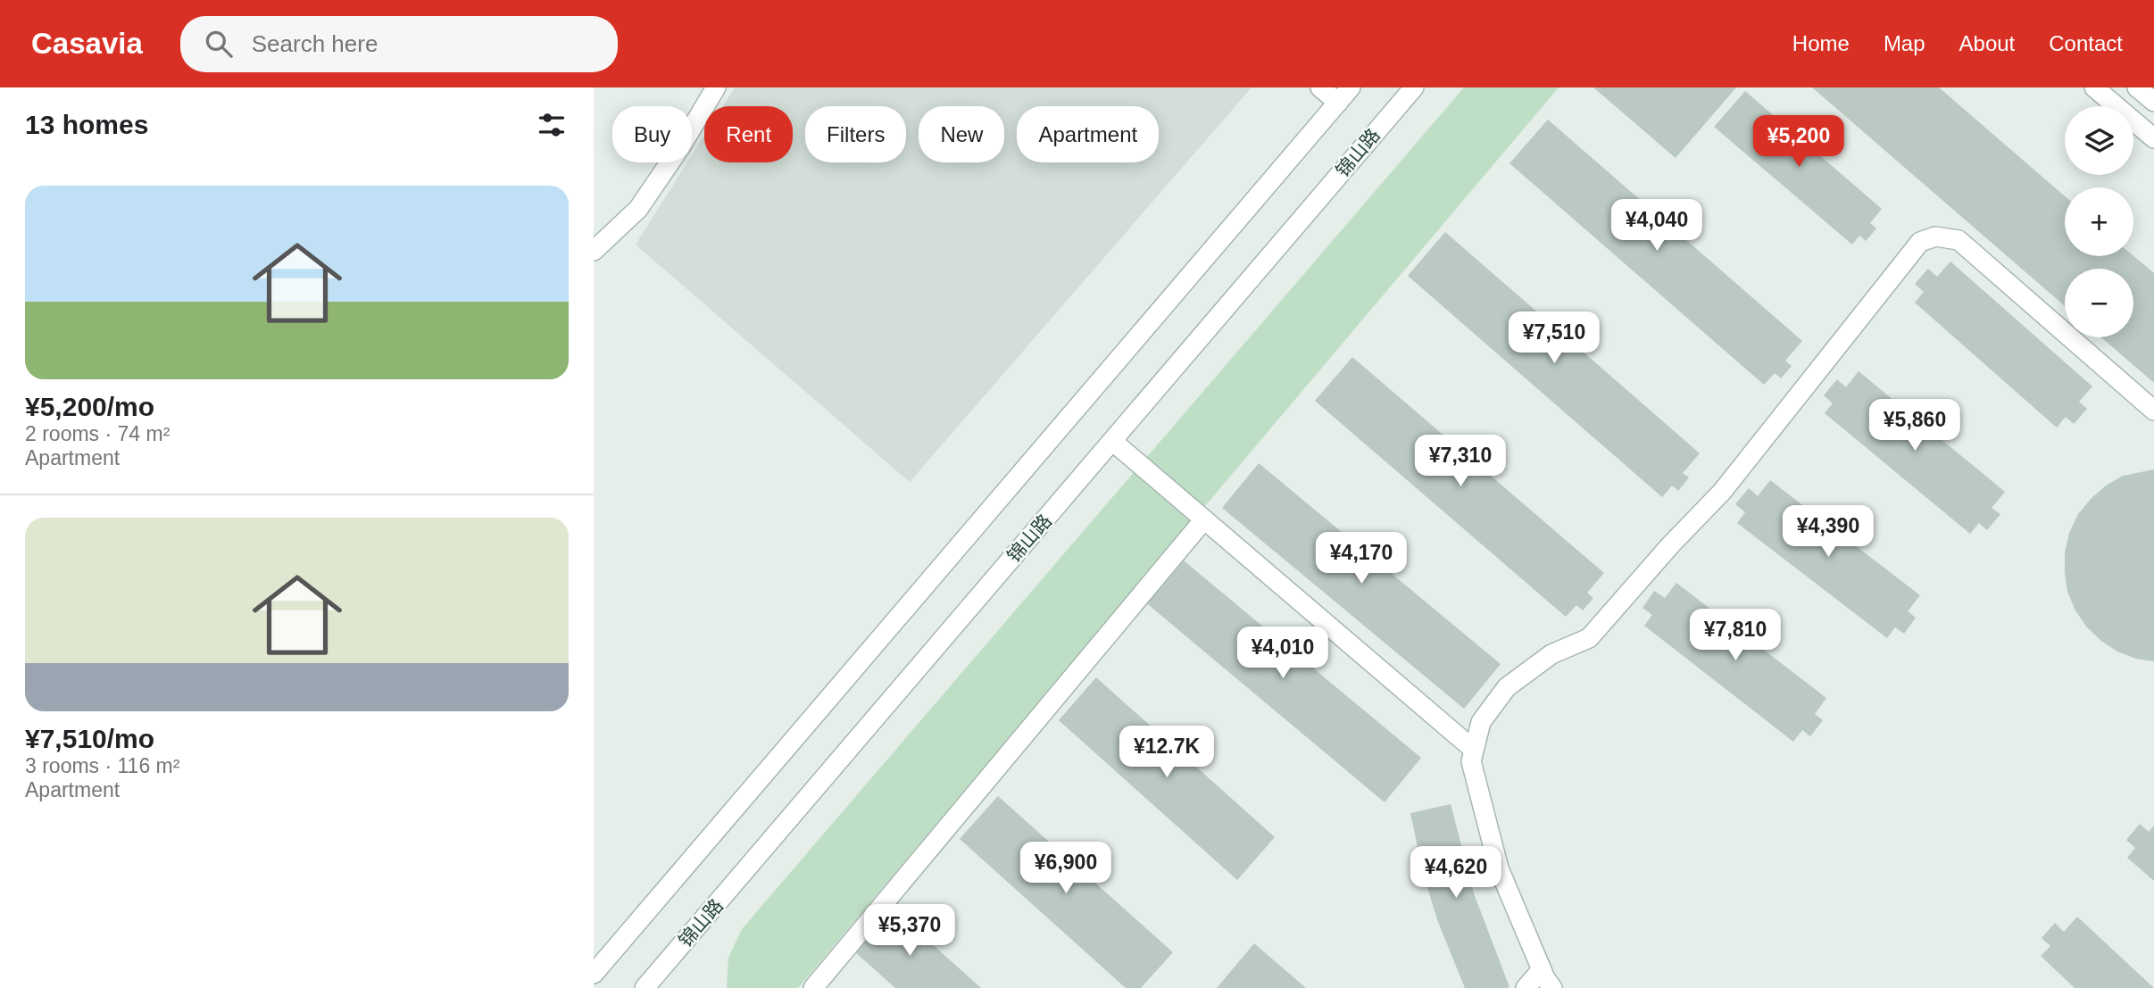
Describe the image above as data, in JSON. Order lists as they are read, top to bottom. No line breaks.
{"streets":{"street":["锦山路"]},"page":{"header":"Casavia","search":"Search here","nav":["Home","Map","About","Contact"],"heading":"13 homes","map_buttons":["+","−"],"chip":["Buy","Rent","Filters","New","Apartment"],"price":["¥5,200","¥4,040","¥7,510","¥5,860","¥7,310","¥4,390","¥4,170","¥7,810","¥4,010","¥12.7K","¥6,900","¥4,620","¥5,370"],"list":[{"name":"¥5,200/mo","note":"2 rooms · 74 m² · Apartment"},{"name":"¥7,510/mo","note":"3 rooms · 116 m² · Apartment"}]}}
